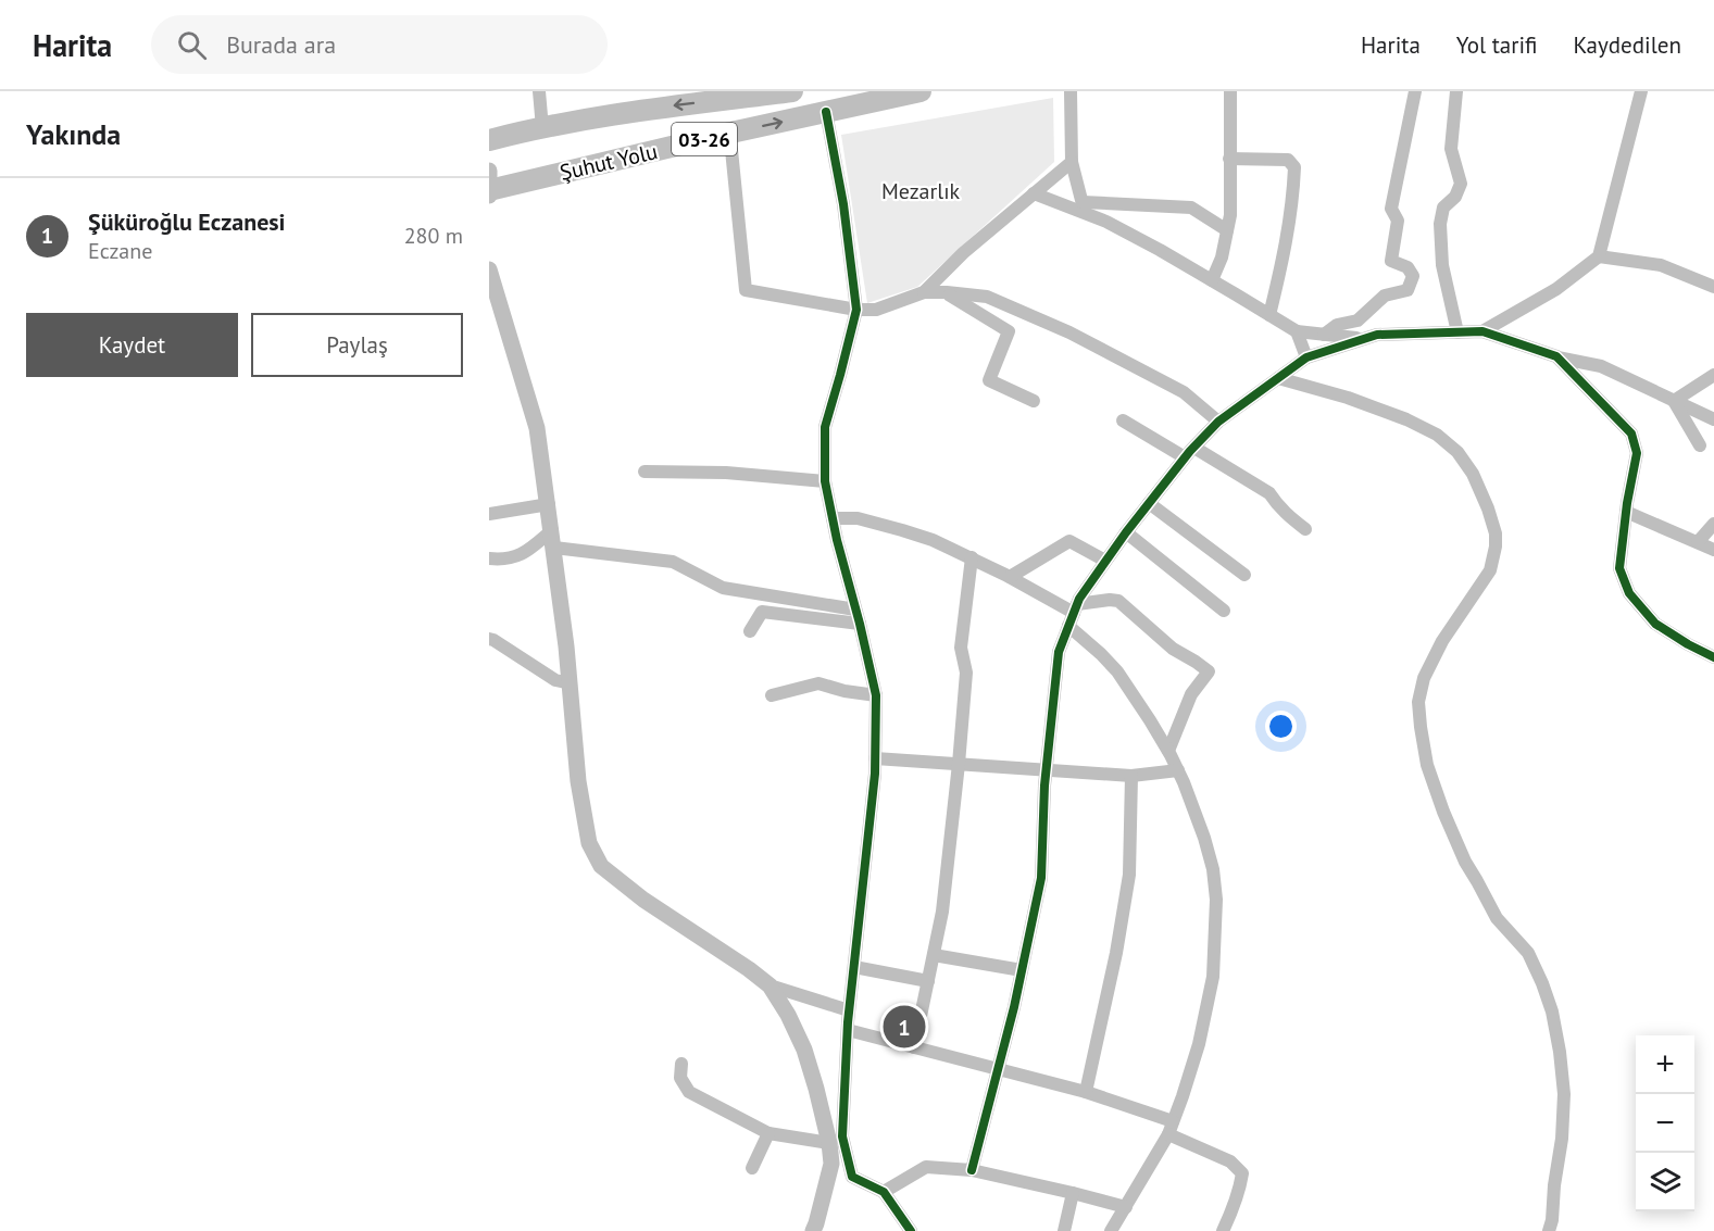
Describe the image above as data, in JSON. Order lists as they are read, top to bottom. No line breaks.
{"streets":{"main road":["03-26","Şuhut Yolu"]},"parks":["Mezarlık"],"page":{"header":"Harita","search":"Burada ara","nav":["Harita","Yol tarifi","Kaydedilen"],"heading":"Yakında","list":[{"mark":"1","name":"Şüküroğlu Eczanesi","note":"Eczane","value":"280 m"}],"buttons":["Kaydet","Paylaş"],"pins":"1","map_buttons":["+","−"]}}
